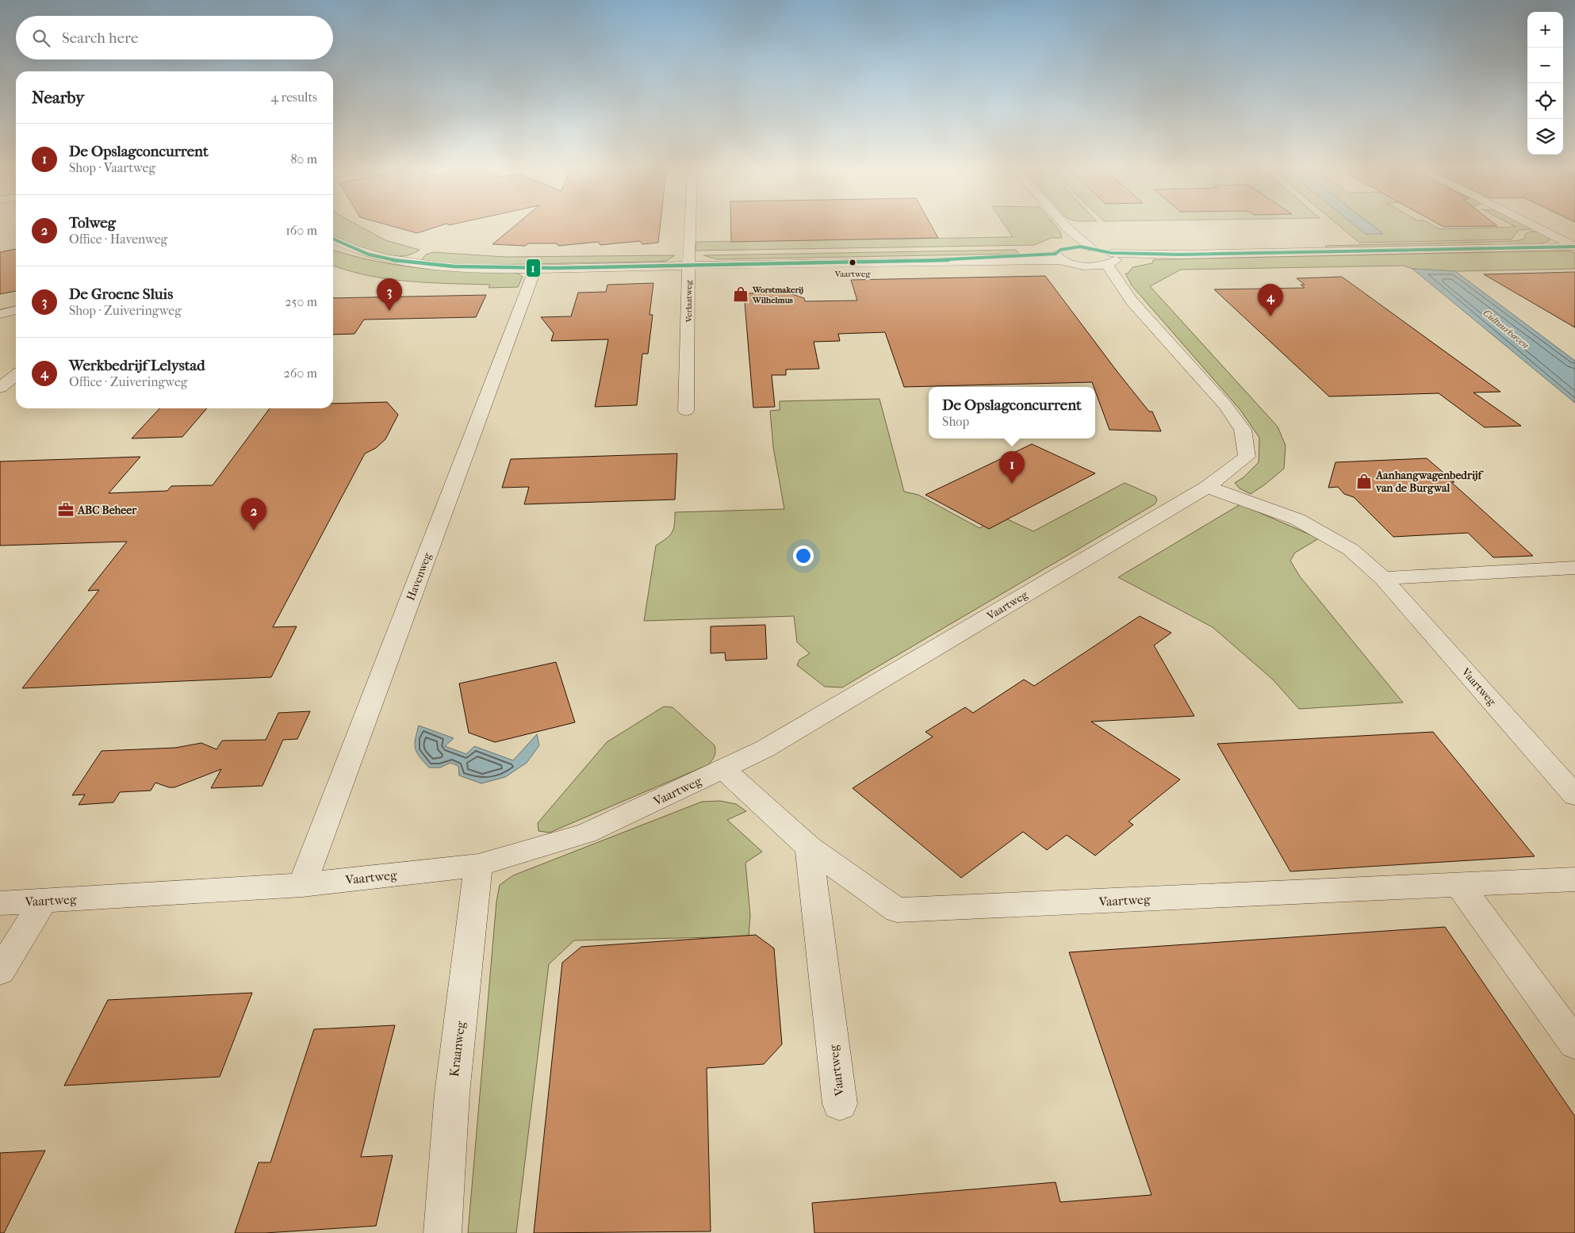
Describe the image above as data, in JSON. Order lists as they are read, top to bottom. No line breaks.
{"streets":{"street":["Verlaatweg","Havenweg","Vaartweg","Kraanweg"]},"crossings":[["Havenweg","Vaartweg"],["Vaartweg","Kraanweg"]],"water":["Cultuurhaven"],"places":{"other":["Vaartweg"],"shop":["Worstmakerij Wilhelmus","Aanhangwagenbedrijf van de Burgwal"],"office":["ABC Beheer"]},"lines":["transit line 1"],"page":{"map_buttons":["+","−"],"search":"Search here","heading":["Nearby","4 results"],"list":[{"mark":"1","name":"De Opslagconcurrent","note":"Shop · Vaartweg","value":"80 m"},{"mark":"2","name":"Tolweg","note":"Office · Havenweg","value":"160 m"},{"mark":"3","name":"De Groene Sluis","note":"Shop · Zuiveringweg","value":"250 m"},{"mark":"4","name":"Werkbedrijf Lelystad","note":"Office · Zuiveringweg","value":"260 m"}],"pins":["3","4","1","2"],"popup":["De Opslagconcurrent","Shop"]}}
